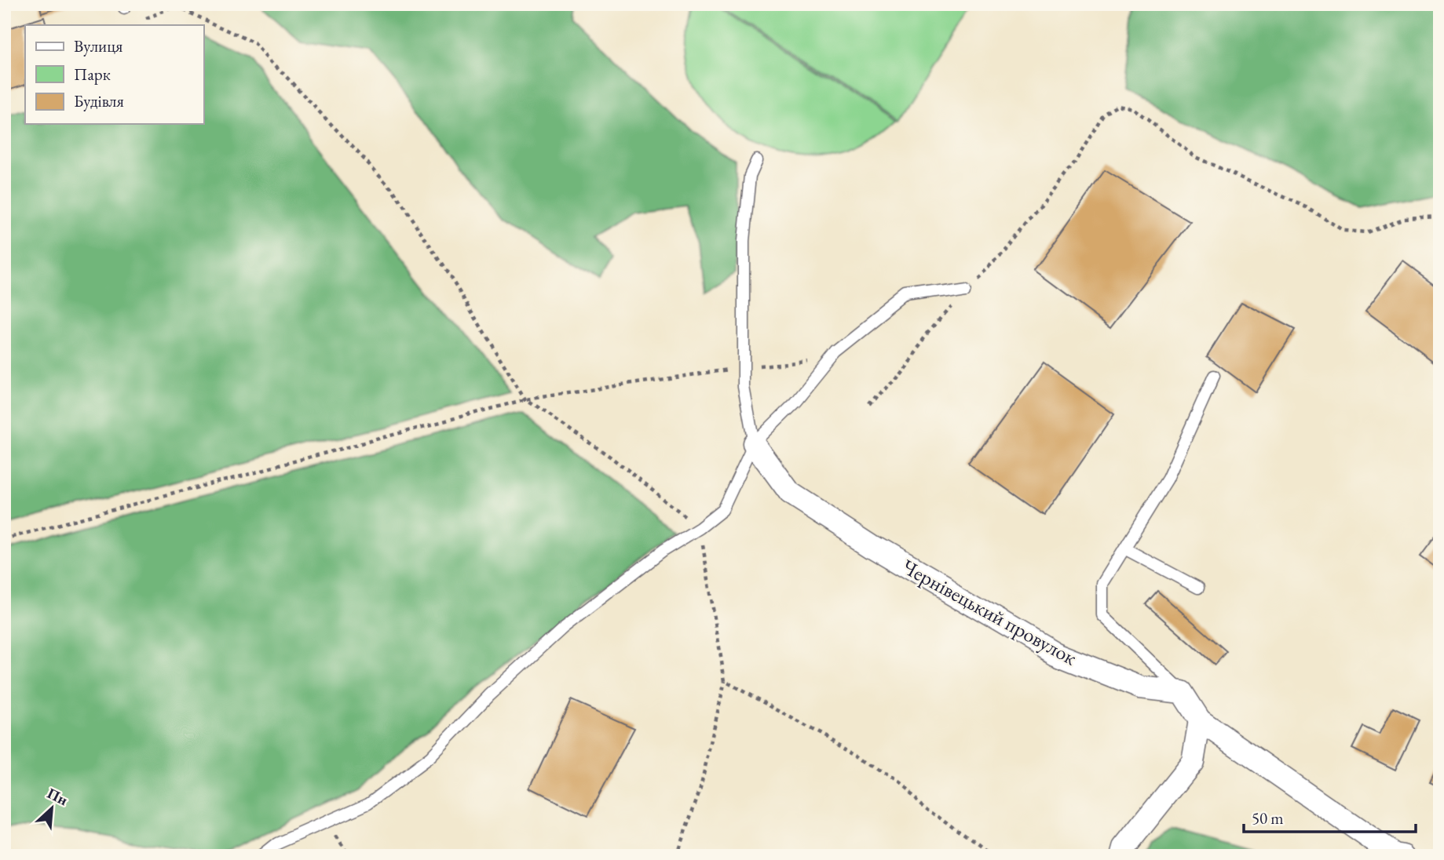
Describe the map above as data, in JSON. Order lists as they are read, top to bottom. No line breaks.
{"streets":{"street":["Чернівецький провулок"]},"legend":["Вулиця","Парк","Будівля"],"scale_bar":"50 m","north":"top right"}
